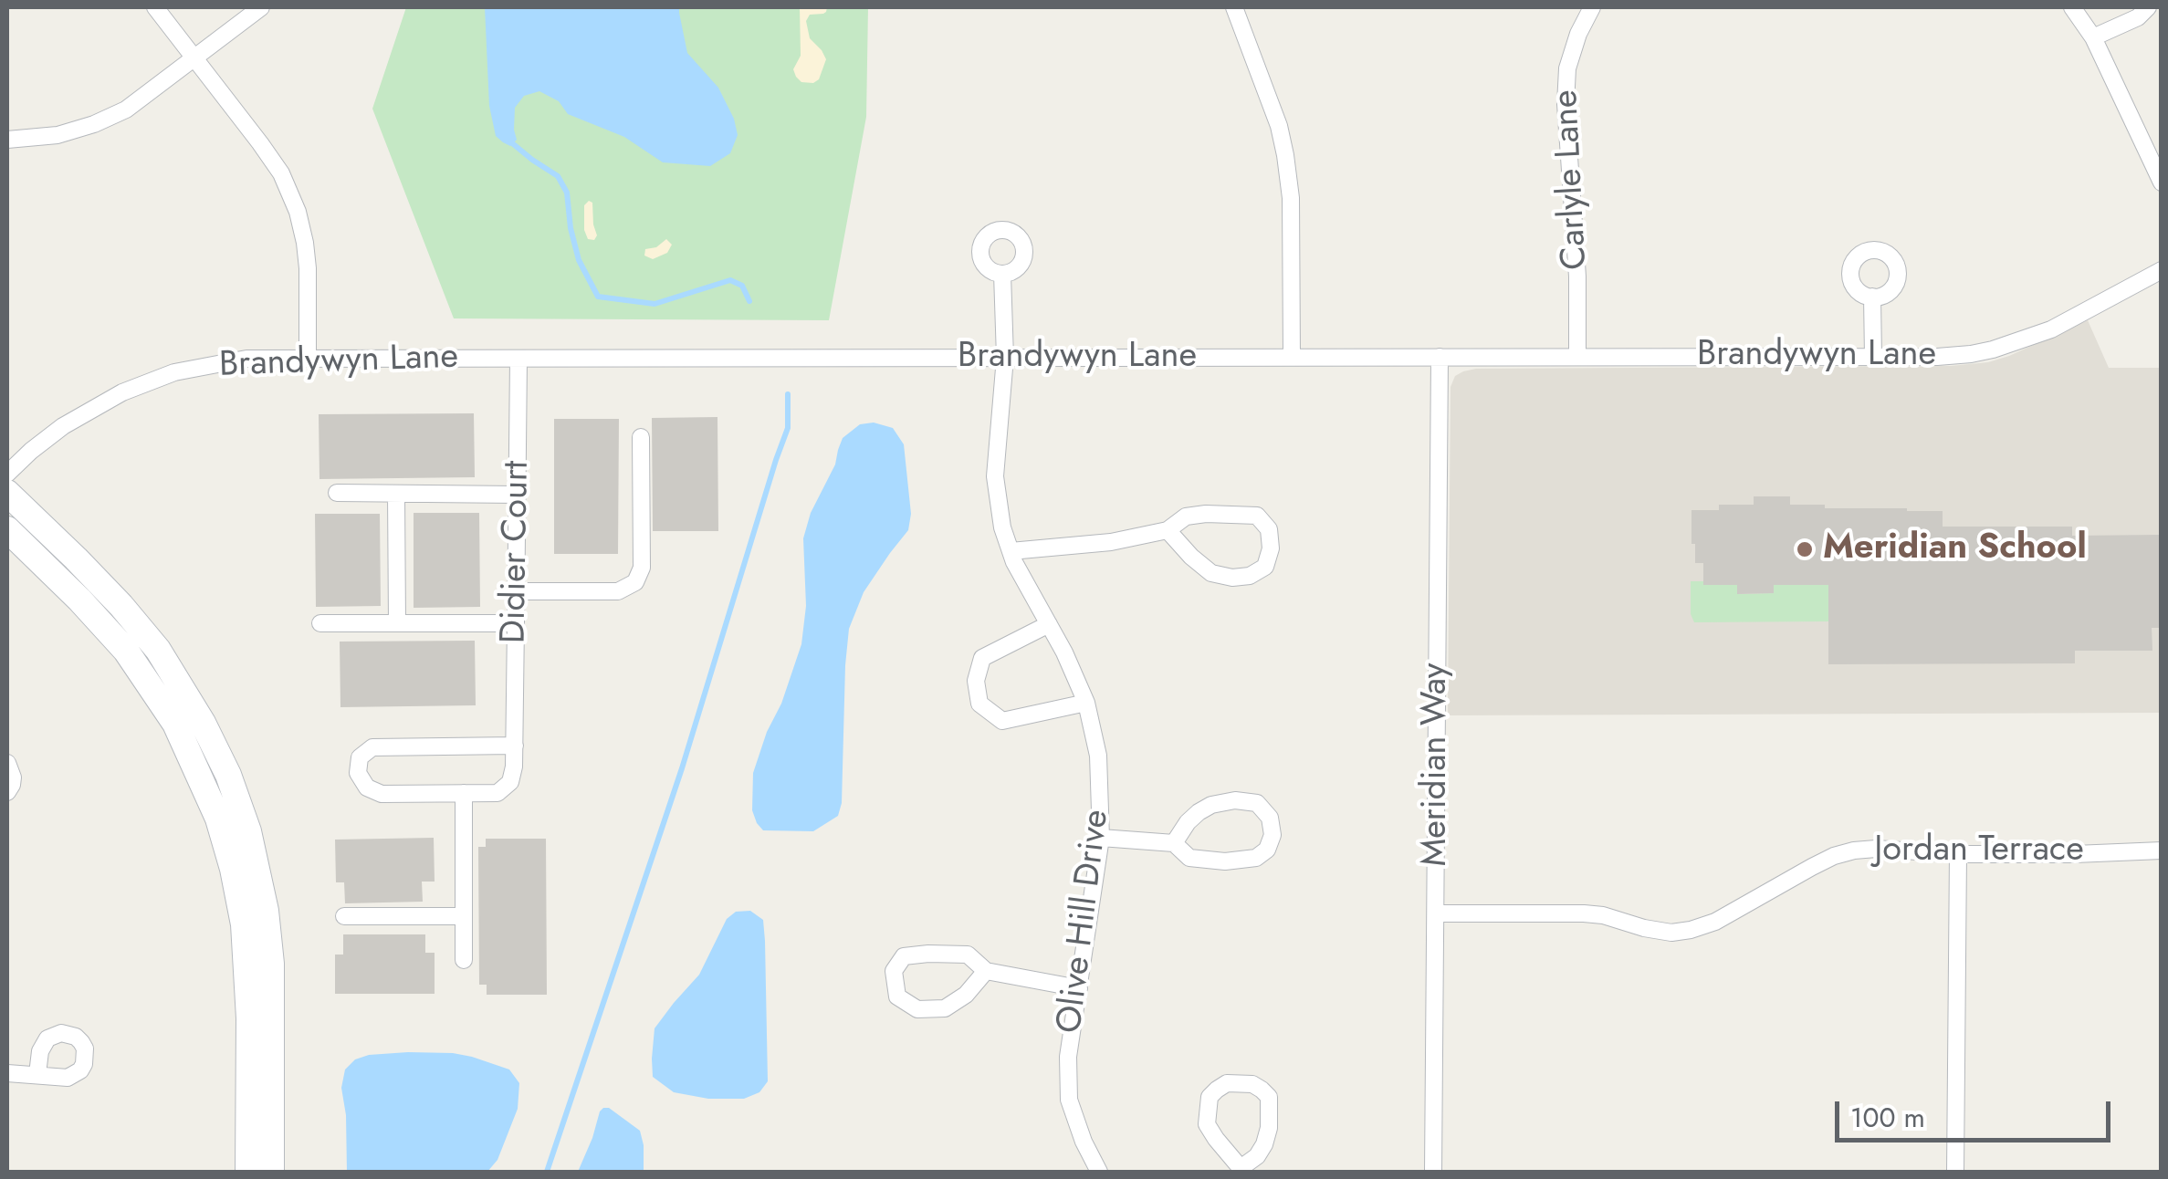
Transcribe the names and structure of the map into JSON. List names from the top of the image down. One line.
{"streets":{"street":["Carlyle Lane","Brandywyn Lane","Didier Court","Meridian Way","Jordan Terrace","Olive Hill Drive"]},"crossings":[["Carlyle Lane","Brandywyn Lane"],["Brandywyn Lane","Didier Court"],["Brandywyn Lane","Meridian Way"],["Brandywyn Lane","Olive Hill Drive"],["Meridian Way","Jordan Terrace"]],"places":["Meridian School"],"scale_bar":"100 m"}
